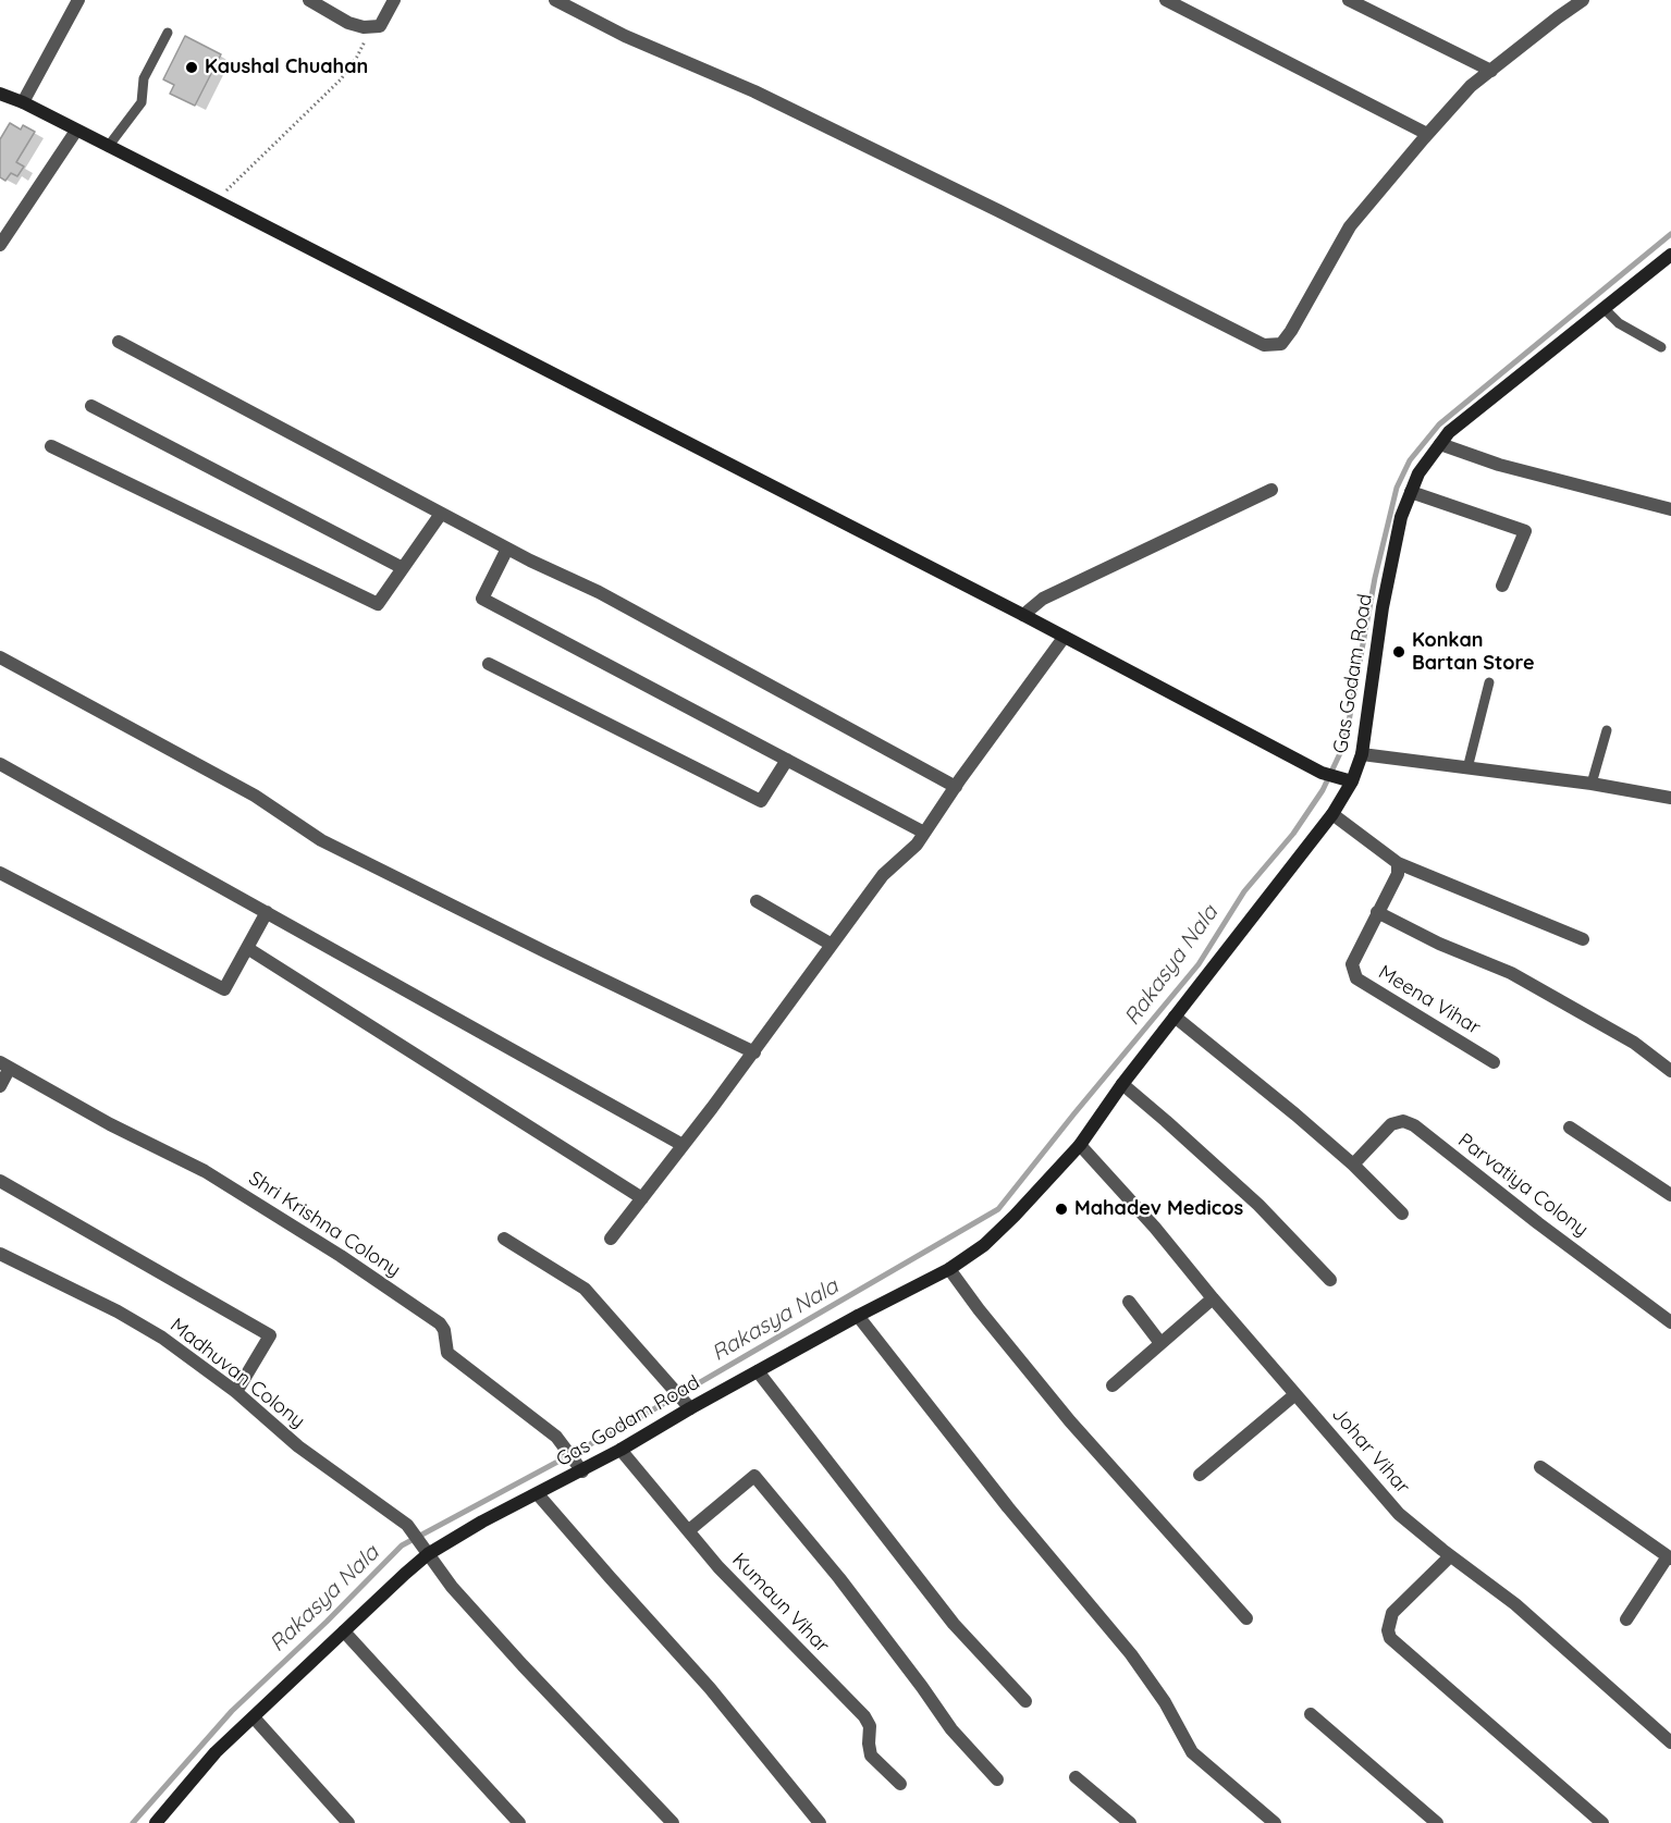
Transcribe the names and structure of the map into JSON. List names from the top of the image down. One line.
{"streets":{"main road":["Gas Godam Road"],"street":["Meena Vihar","Parvatiya Colony","Shri Krishna Colony","Madhuvan Colony","Johar Vihar","Kumaun Vihar"]},"crossings":[["Gas Godam Road","Shri Krishna Colony"],["Gas Godam Road","Madhuvan Colony"],["Gas Godam Road","Johar Vihar"],["Gas Godam Road","Kumaun Vihar"]],"water":["Rakasya Nala"],"places":["Kaushal Chuahan","Konkan Bartan Store","Mahadev Medicos"]}
